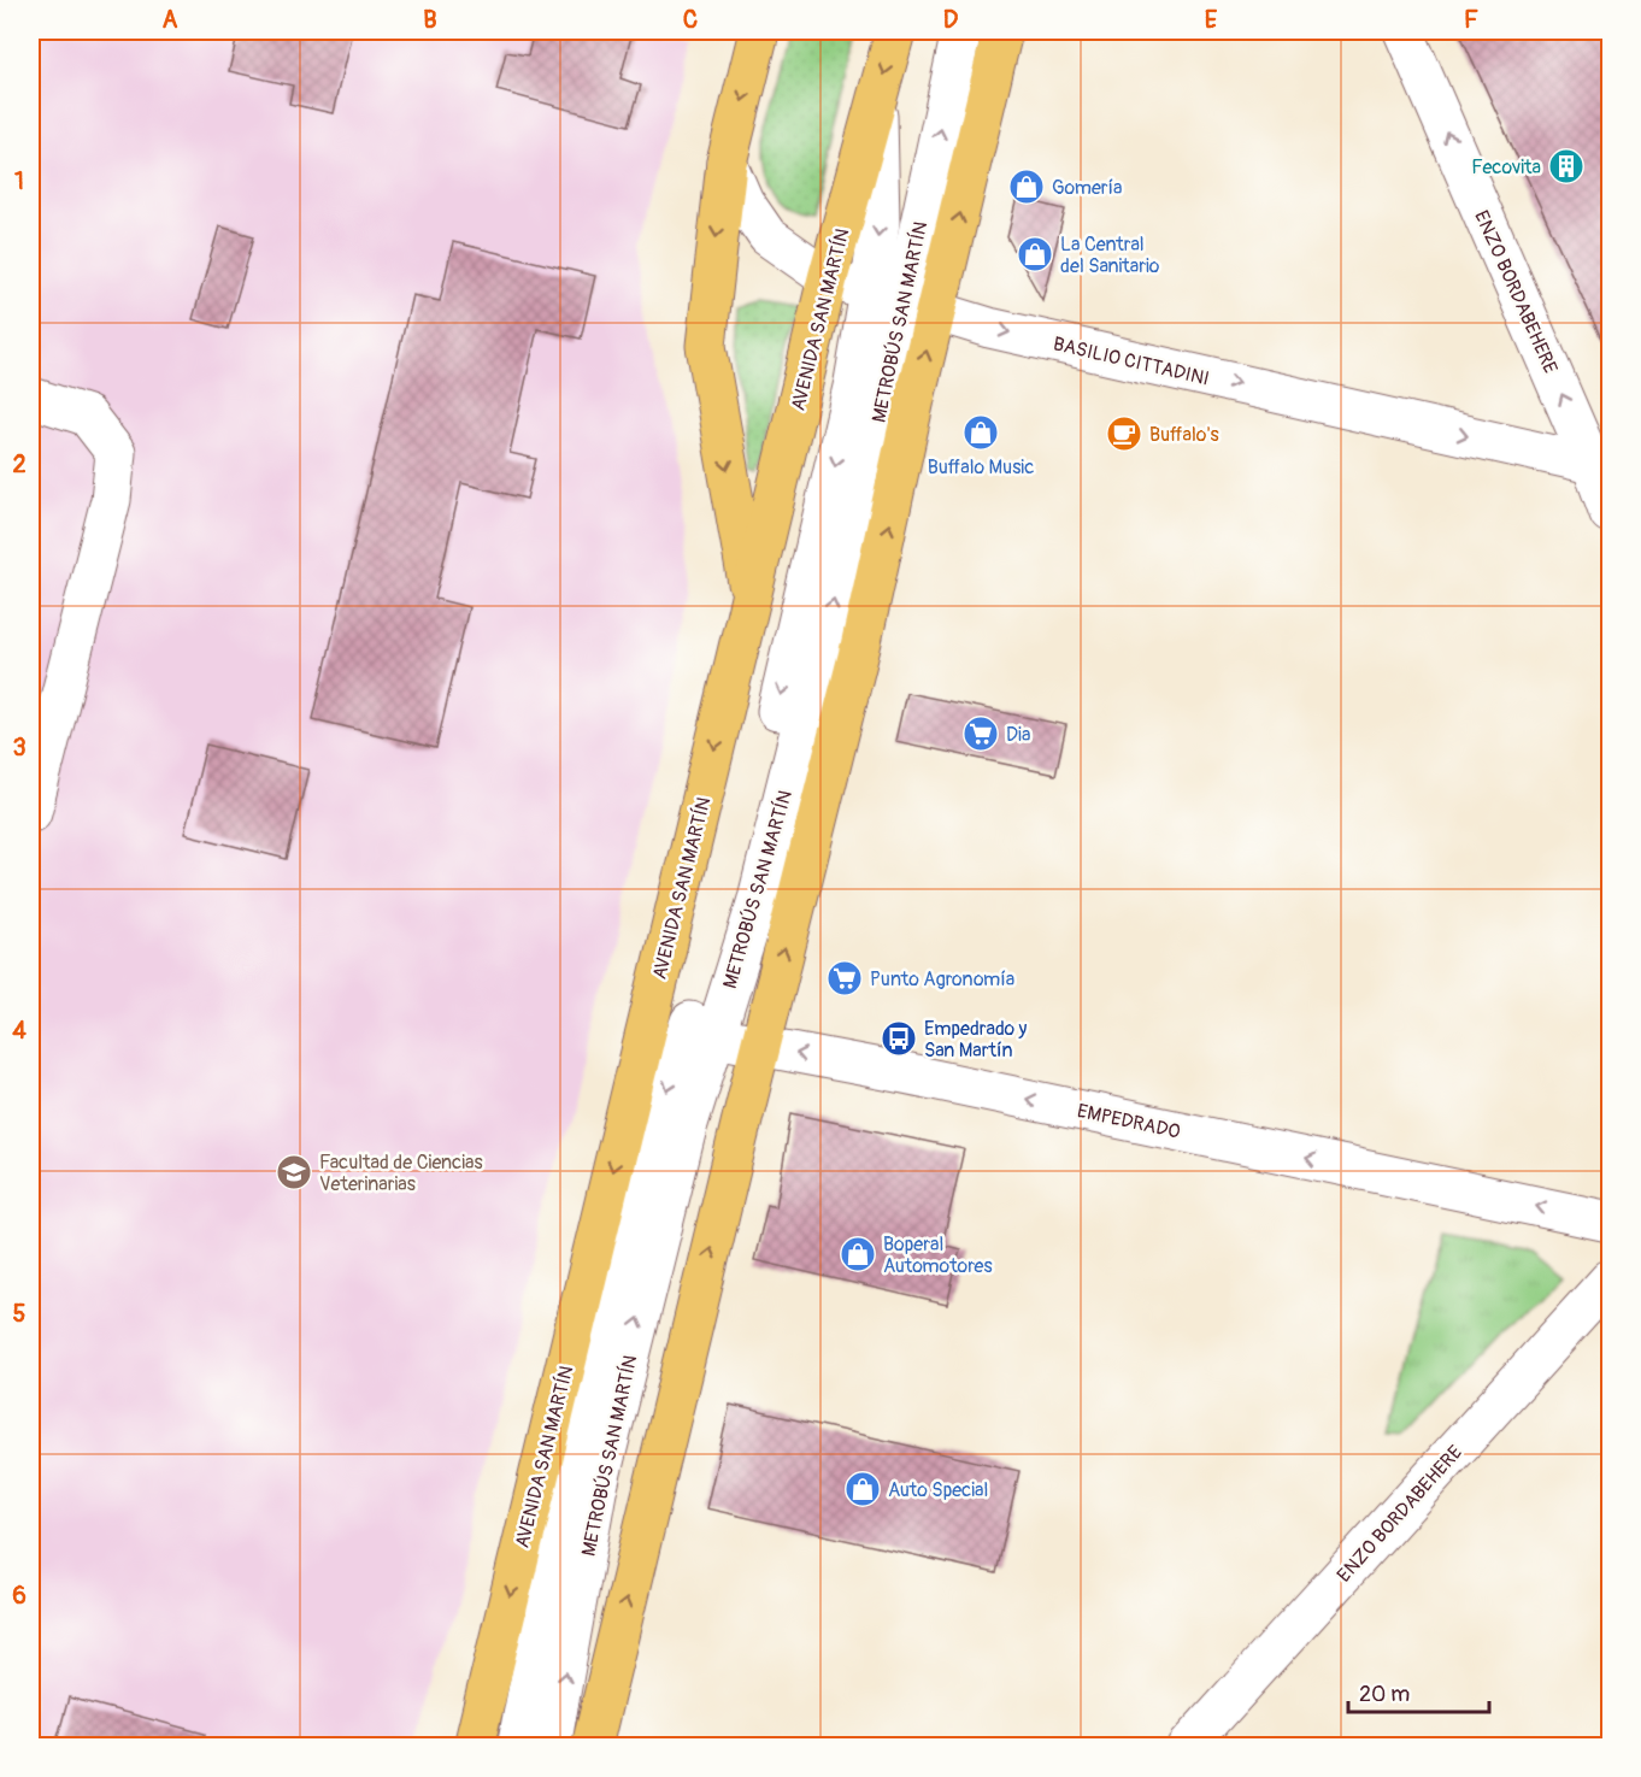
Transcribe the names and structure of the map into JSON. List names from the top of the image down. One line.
{"streets":{"main road":["AVENIDA SAN MARTÍN"],"street":["ENZO BORDABEHERE","METROBÚS SAN MARTÍN","BASILIO CITTADINI","EMPEDRADO"]},"crossings":[["ENZO BORDABEHERE","BASILIO CITTADINI"],["AVENIDA SAN MARTÍN","METROBÚS SAN MARTÍN"],["AVENIDA SAN MARTÍN","BASILIO CITTADINI"],["AVENIDA SAN MARTÍN","EMPEDRADO"],["METROBÚS SAN MARTÍN","BASILIO CITTADINI"],["METROBÚS SAN MARTÍN","EMPEDRADO"]],"one_way":["ENZO BORDABEHERE","BASILIO CITTADINI","EMPEDRADO"],"places":{"building":["Fecovita"],"shop":["Gomería","La Central del Sanitario","Buffalo Music","Boperal Automotores","Auto Special"],"cafe":["Buffalo's"],"supermarket":["Dia","Punto Agronomía"],"bus stop":["Empedrado y San Martín"],"school or university":["Facultad de Ciencias Veterinarias"]},"scale_bar":"20 m","grid":{"columns":["A","B","C","D","E","F"],"rows":["1","2","3","4","5","6"]}}
